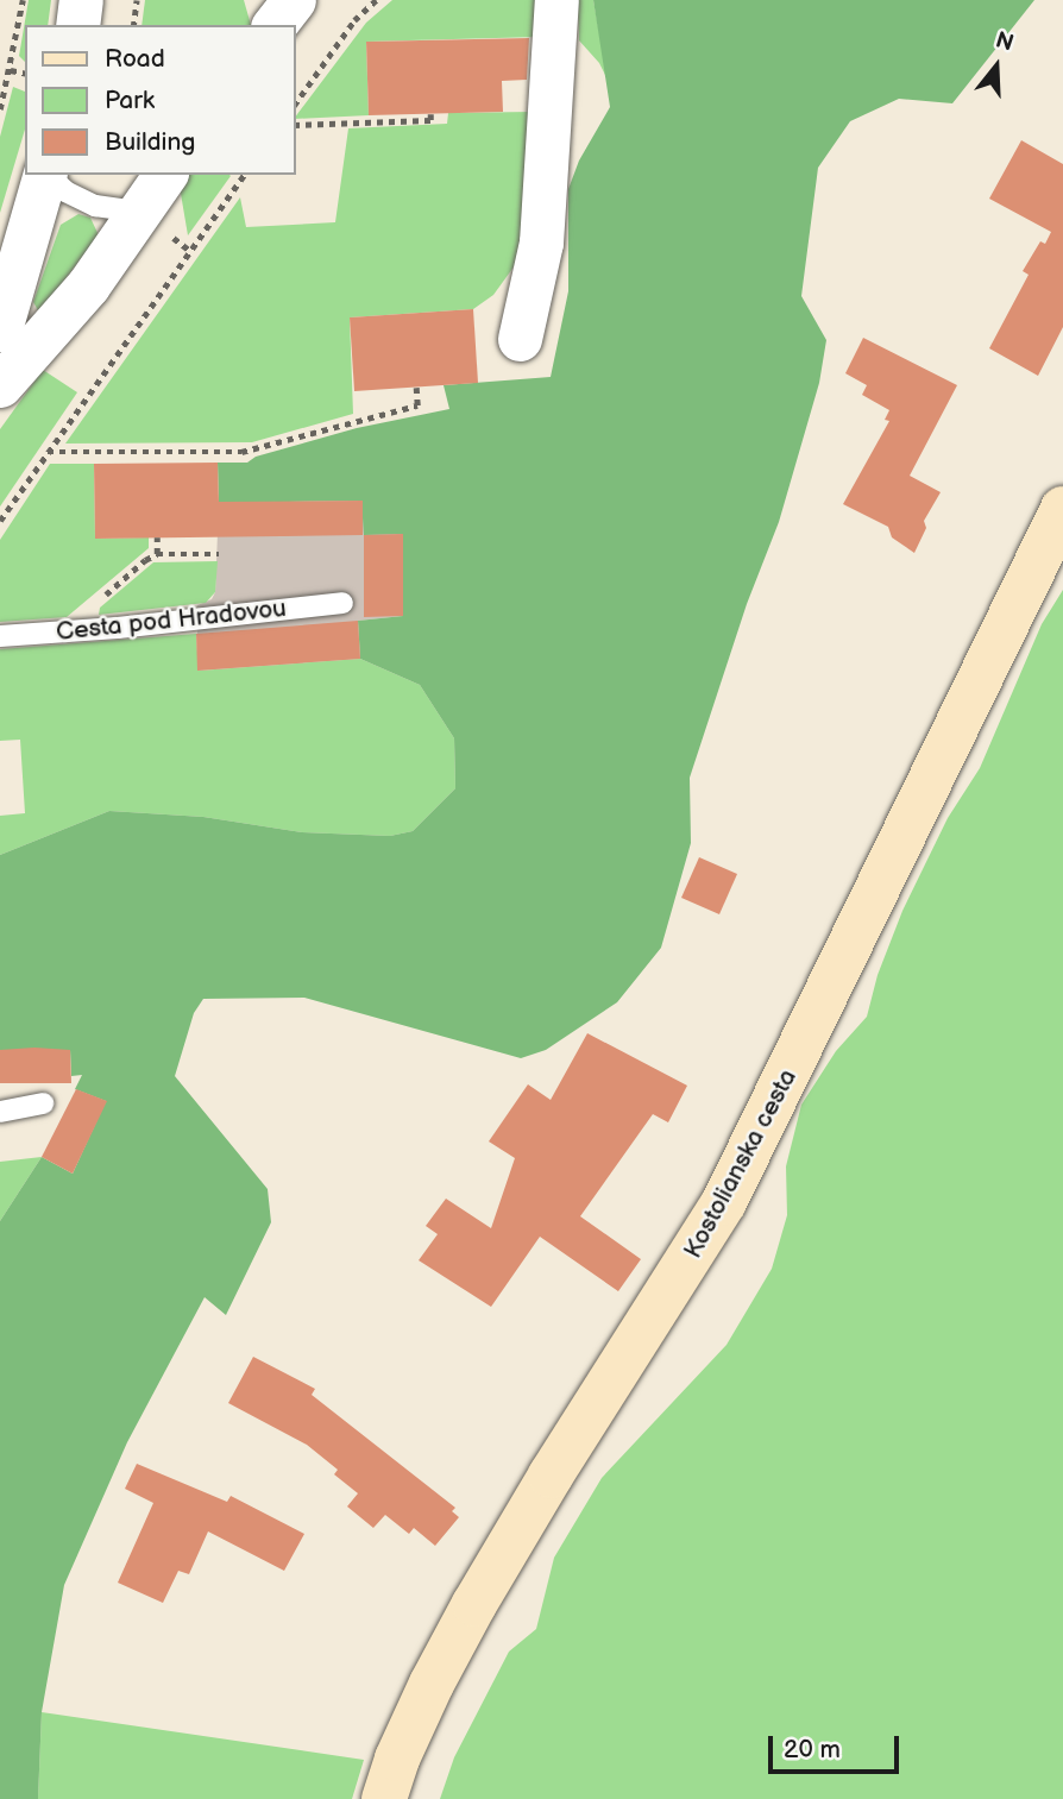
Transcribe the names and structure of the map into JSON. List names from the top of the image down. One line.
{"streets":{"street":["Kostolianska cesta"],"lane":["Cesta pod Hradovou"]},"legend":["Road","Park","Building"],"scale_bar":"20 m","north":"top"}
